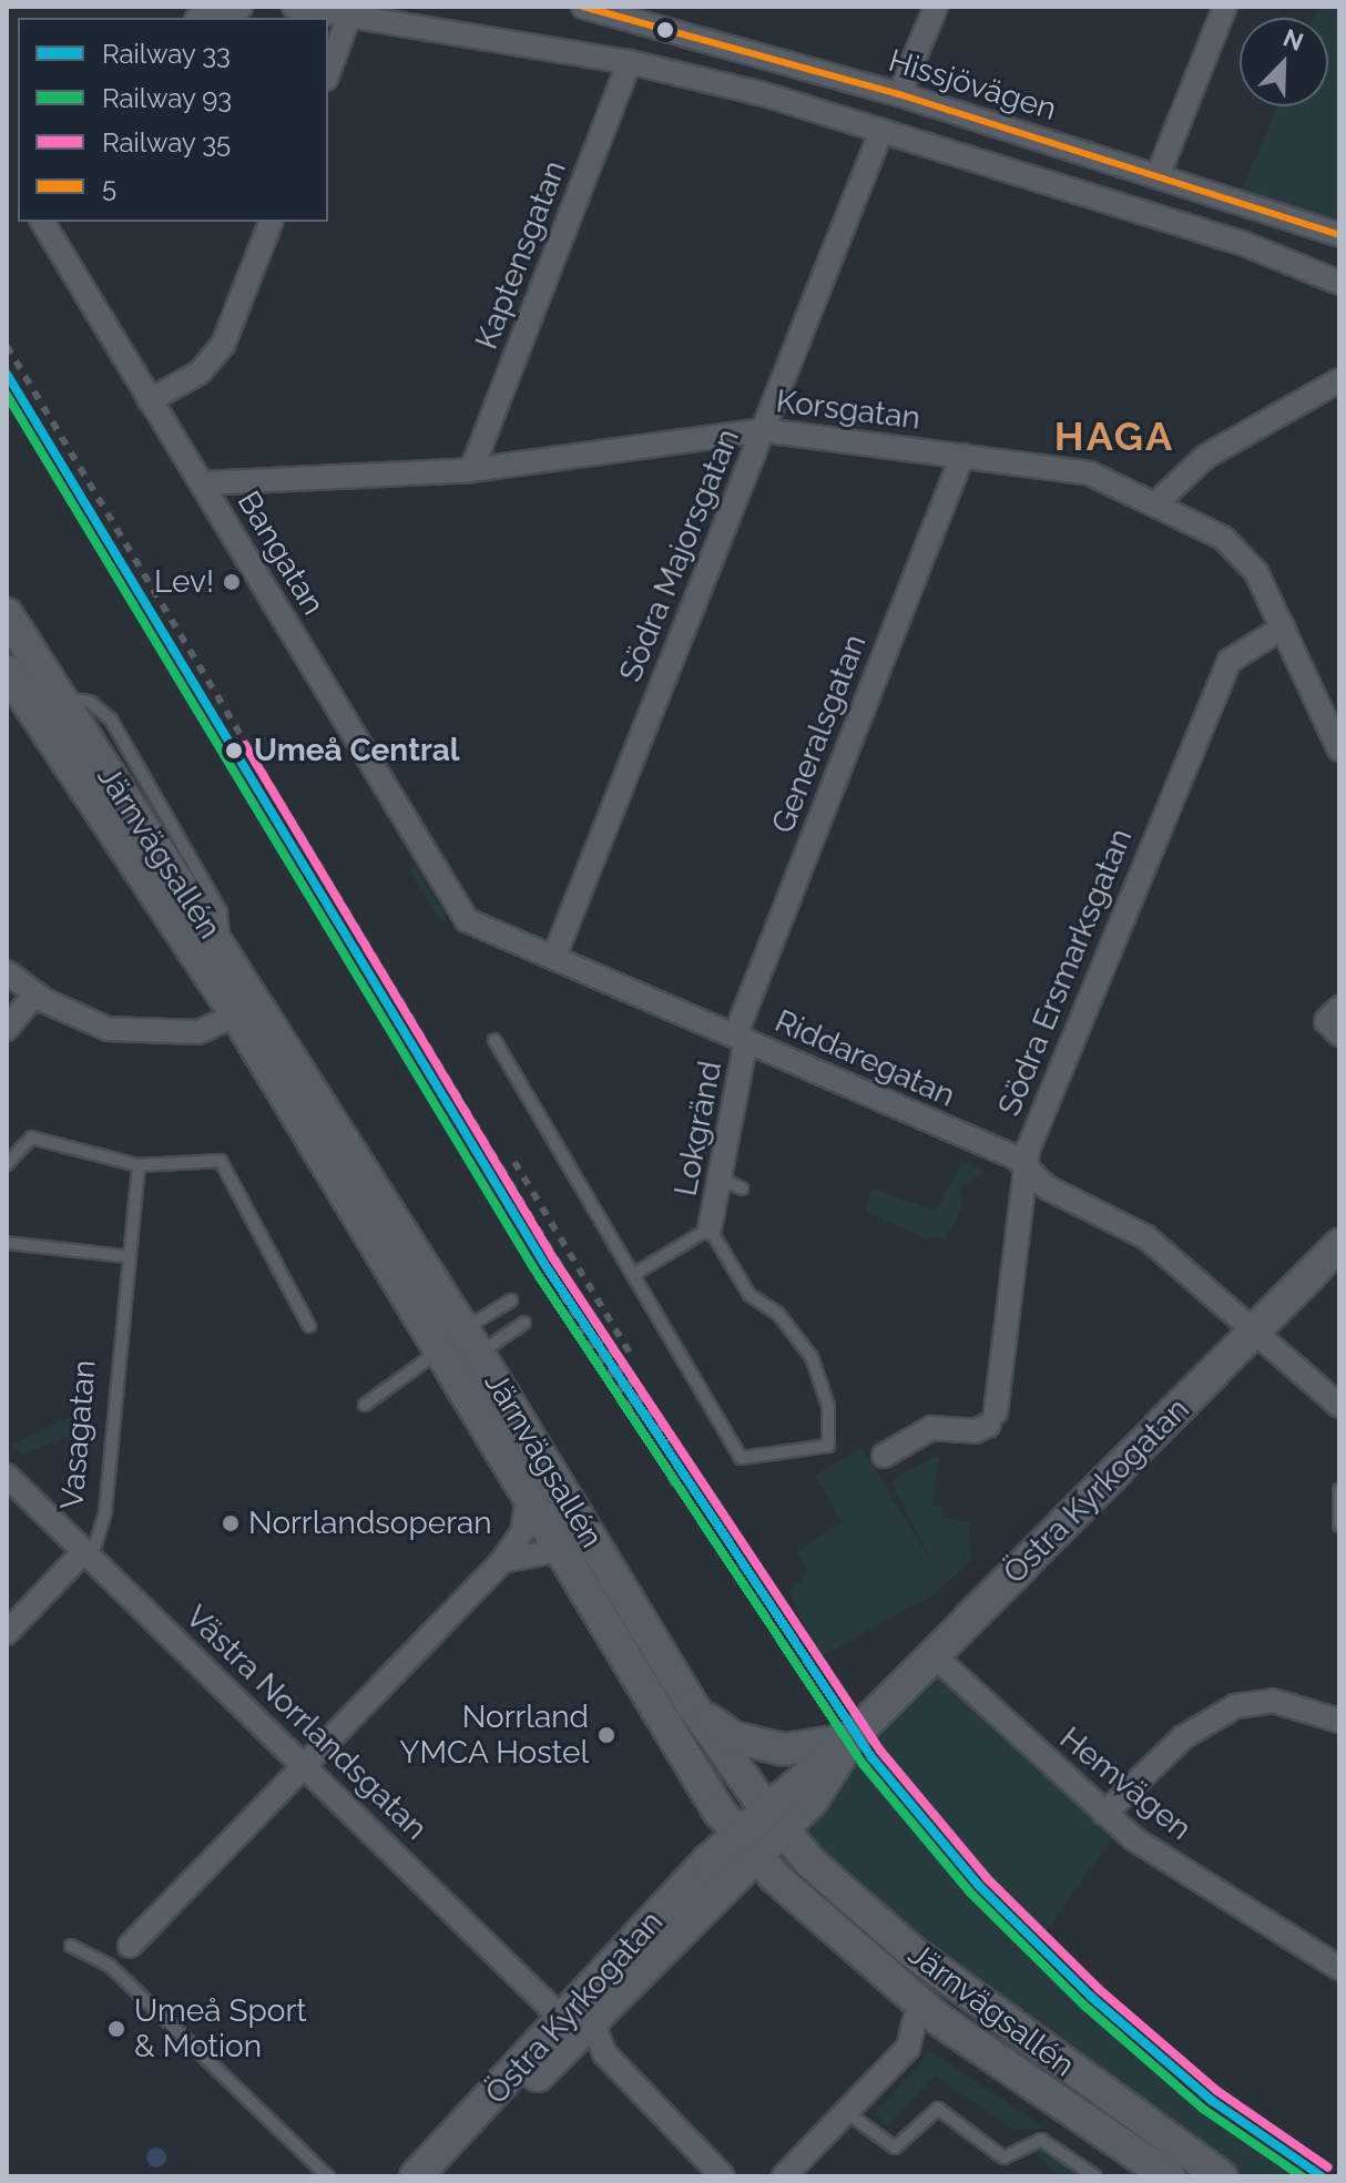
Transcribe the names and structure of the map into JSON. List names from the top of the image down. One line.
{"streets":{"main road":["Järnvägsallén","Östra Kyrkogatan"],"street":["Hissjövägen","Kaptensgatan","Korsgatan","Bangatan","Södra Majorsgatan","Generalsgatan","Södra Ersmarksgatan","Riddaregatan","Lokgränd","Vasagatan","Västra Norrlandsgatan","Hemvägen"]},"crossings":[["Kaptensgatan","Korsgatan"],["Korsgatan","Bangatan"],["Korsgatan","Södra Majorsgatan"],["Korsgatan","Generalsgatan"],["Korsgatan","Södra Ersmarksgatan"],["Bangatan","Riddaregatan"],["Södra Majorsgatan","Riddaregatan"],["Generalsgatan","Riddaregatan"],["Generalsgatan","Lokgränd"],["Järnvägsallén","Östra Kyrkogatan"],["Södra Ersmarksgatan","Riddaregatan"],["Riddaregatan","Lokgränd"],["Riddaregatan","Östra Kyrkogatan"],["Vasagatan","Västra Norrlandsgatan"],["Östra Kyrkogatan","Västra Norrlandsgatan"],["Östra Kyrkogatan","Hemvägen"]],"districts":["HAGA"],"places":["Lev!","Umeå Central","Norrlandsoperan","Norrland YMCA Hostel","Umeå Sport & Motion"],"lines":["transit line 5","rail line 33","rail line 93","rail line 35"],"legend":["Railway 33","Railway 93","Railway 35","5"],"north":"top right"}
